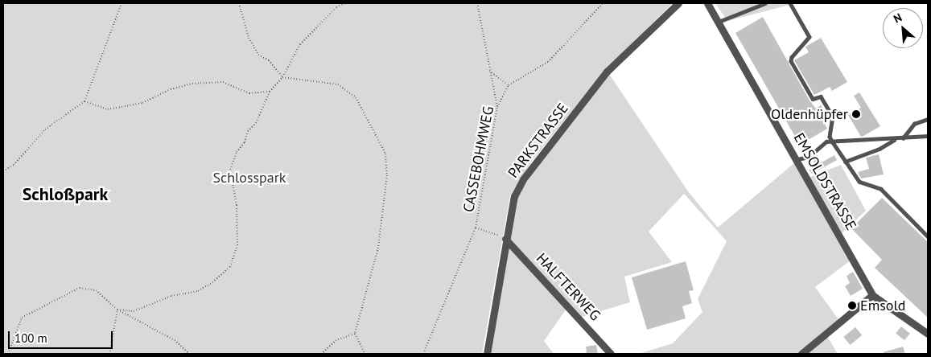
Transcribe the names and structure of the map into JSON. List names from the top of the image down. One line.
{"streets":{"street":["PARKSTRASSE","EMSOLDSTRASSE","HALFTERWEG"],"path":["CASSEBOHMWEG"]},"crossings":[["PARKSTRASSE","HALFTERWEG"]],"districts":["Schloßpark"],"parks":["Schlosspark"],"places":["Oldenhüpfer","Emsold"],"scale_bar":"100 m","north":"top left"}
